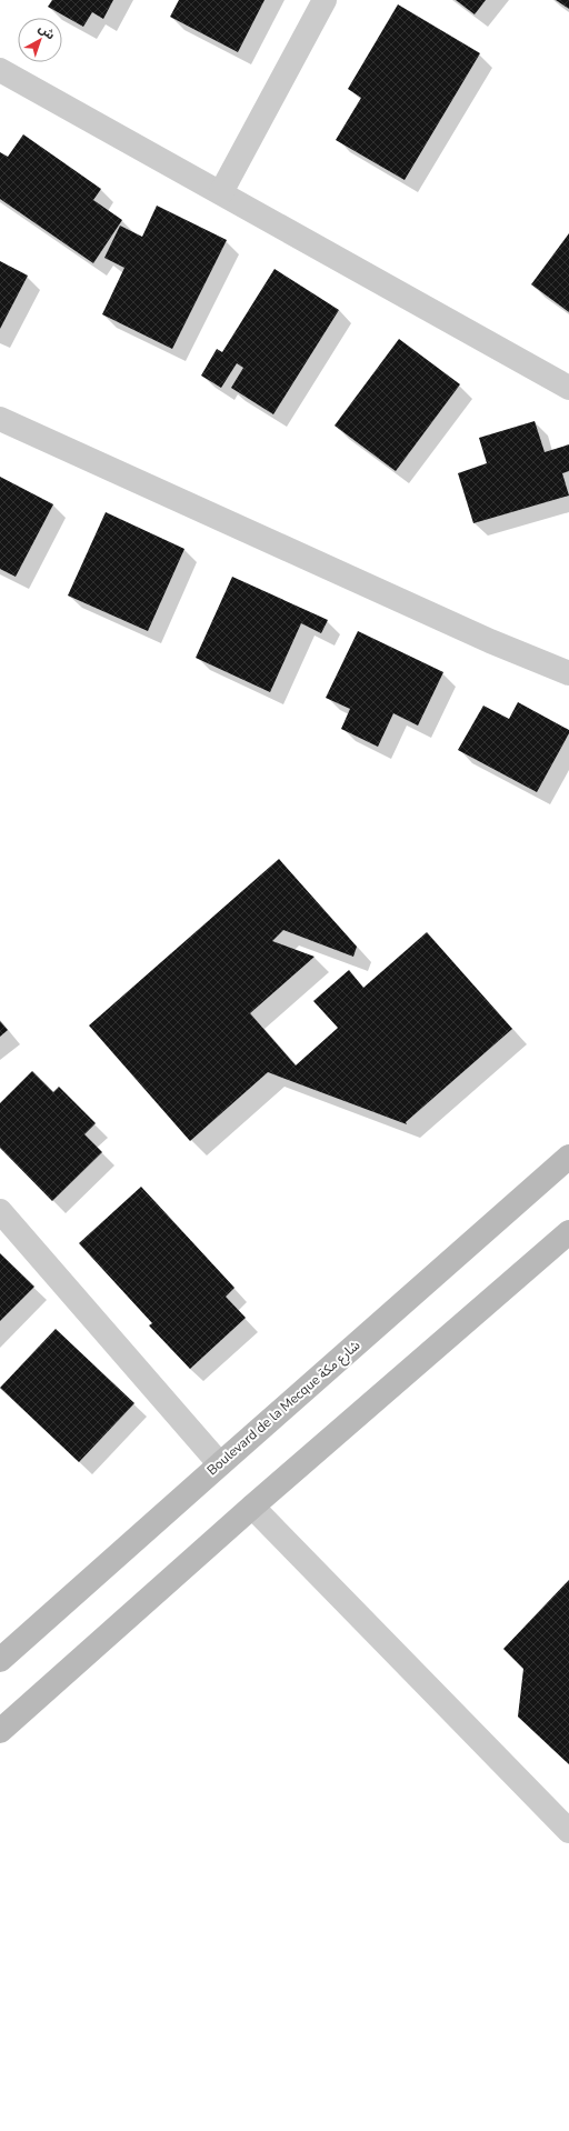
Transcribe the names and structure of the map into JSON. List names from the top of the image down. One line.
{"streets":{"main road":["Boulevard de la Mecque شارع مكة"]},"north":"top right"}
